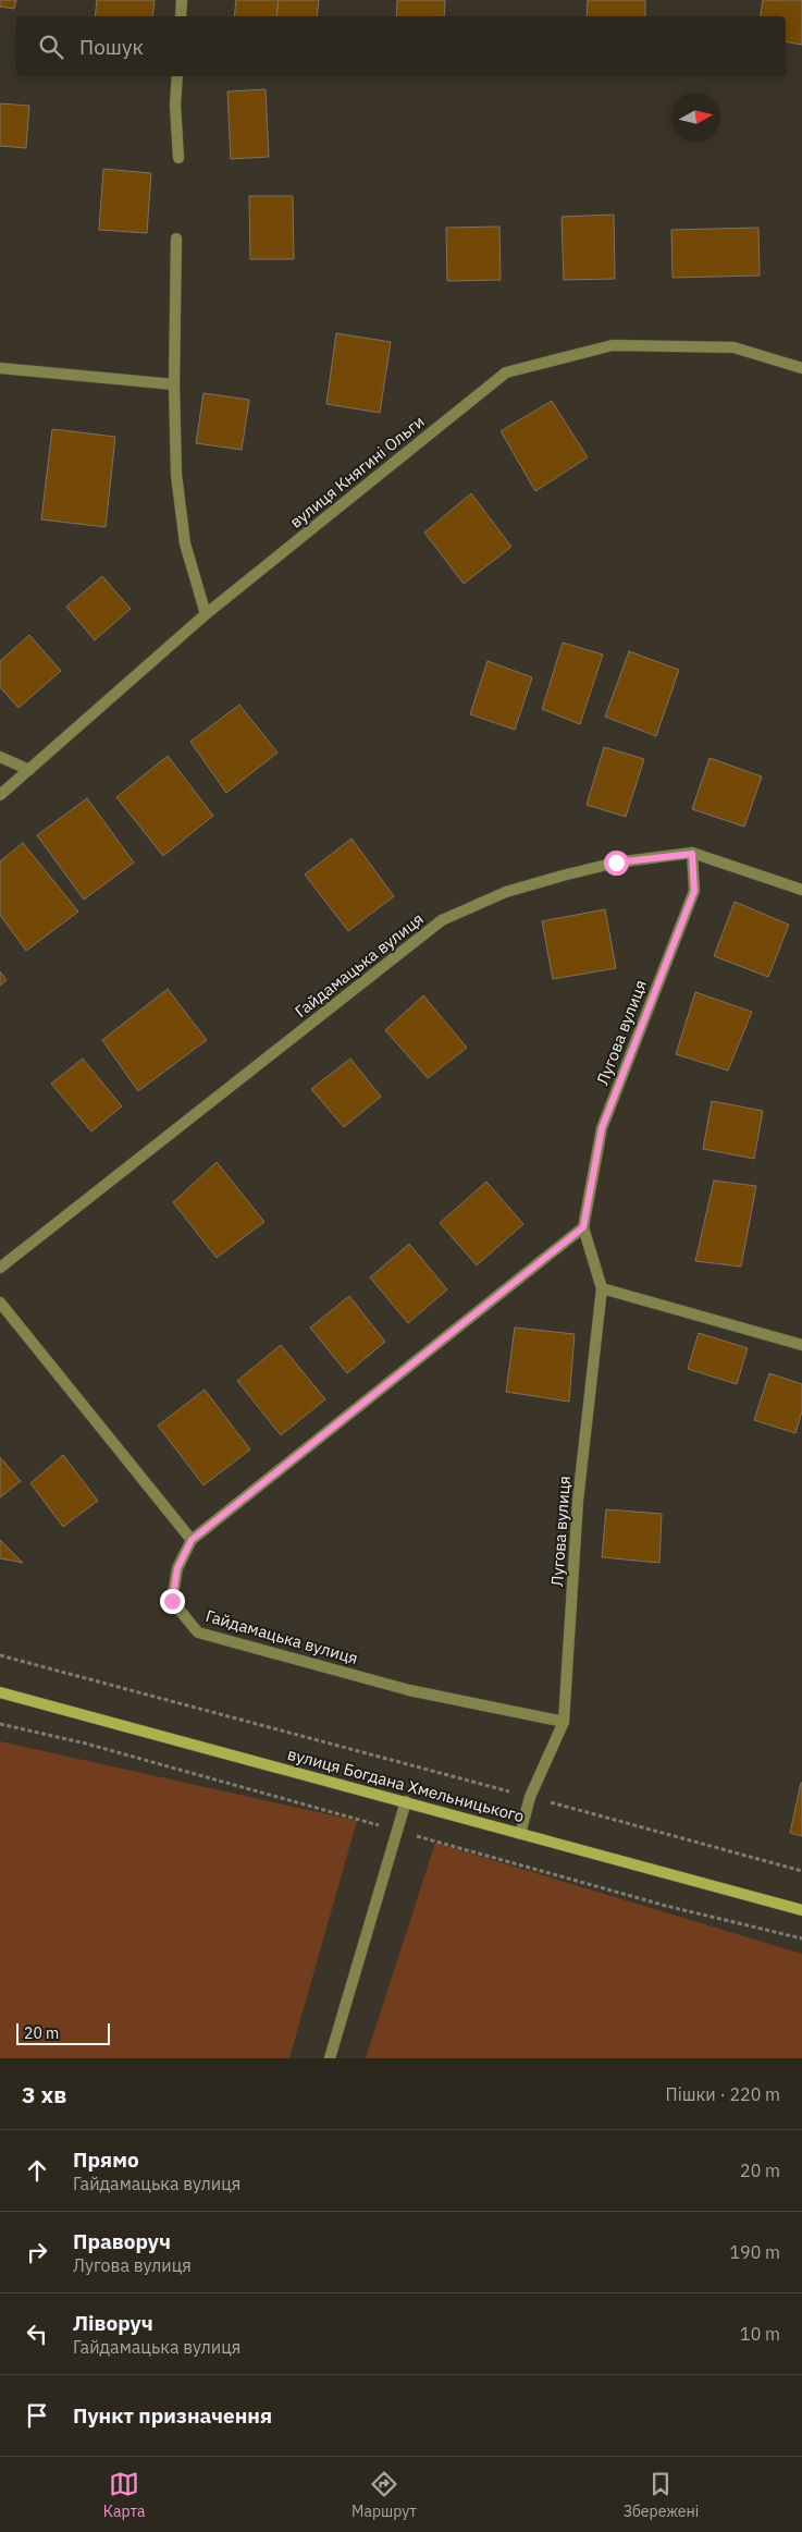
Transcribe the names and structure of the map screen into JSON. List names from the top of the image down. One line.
{"streets":{"main road":["вулиця Богдана Хмельницького"],"street":["вулиця Княгині Ольги","Гайдамацька вулиця","Лугова вулиця"]},"crossings":[["Гайдамацька вулиця","Лугова вулиця"],["Лугова вулиця","вулиця Богдана Хмельницького"]],"scale_bar":"20 m","north":"right","page":{"search":"Пошук","scale":"20 m","heading":["3 хв","Пішки · 220 m"],"list":[["Прямо","Гайдамацька вулиця","20 m"],["Праворуч","Лугова вулиця","190 m"],["Ліворуч","Гайдамацька вулиця","10 m"],"Пункт призначення"],"nav":["Карта","Маршрут","Збережені"]}}
